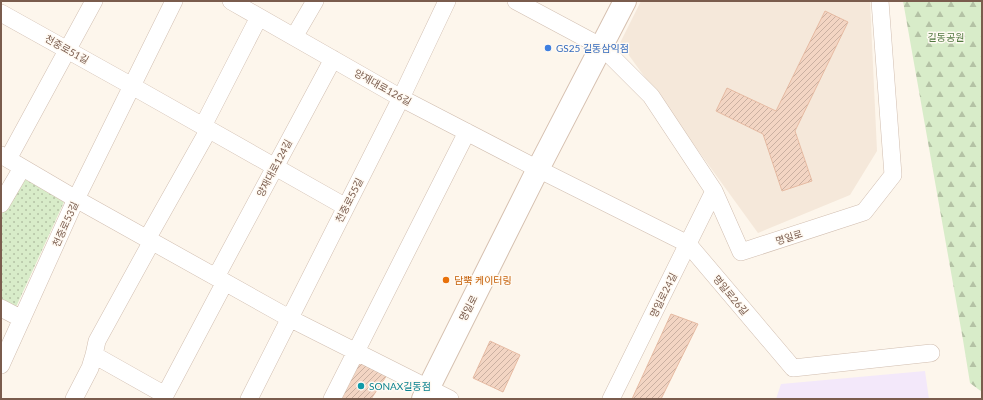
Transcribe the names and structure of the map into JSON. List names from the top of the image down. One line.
{"streets":{"street":["천중로51길","양재대로126길","양재대로124길","천중로55길","천중로53길","명일로","명일로24길","명일로26길"]},"crossings":[["천중로51길","천중로53길"],["양재대로126길","양재대로124길"],["양재대로126길","천중로55길"],["양재대로126길","명일로"],["양재대로126길","명일로26길"],["명일로","명일로24길"],["명일로","명일로26길"],["명일로24길","명일로26길"]],"parks":["길동공원"],"places":["GS25 길동삼익점","담뿍 케이터링","SONAX길동점"]}
